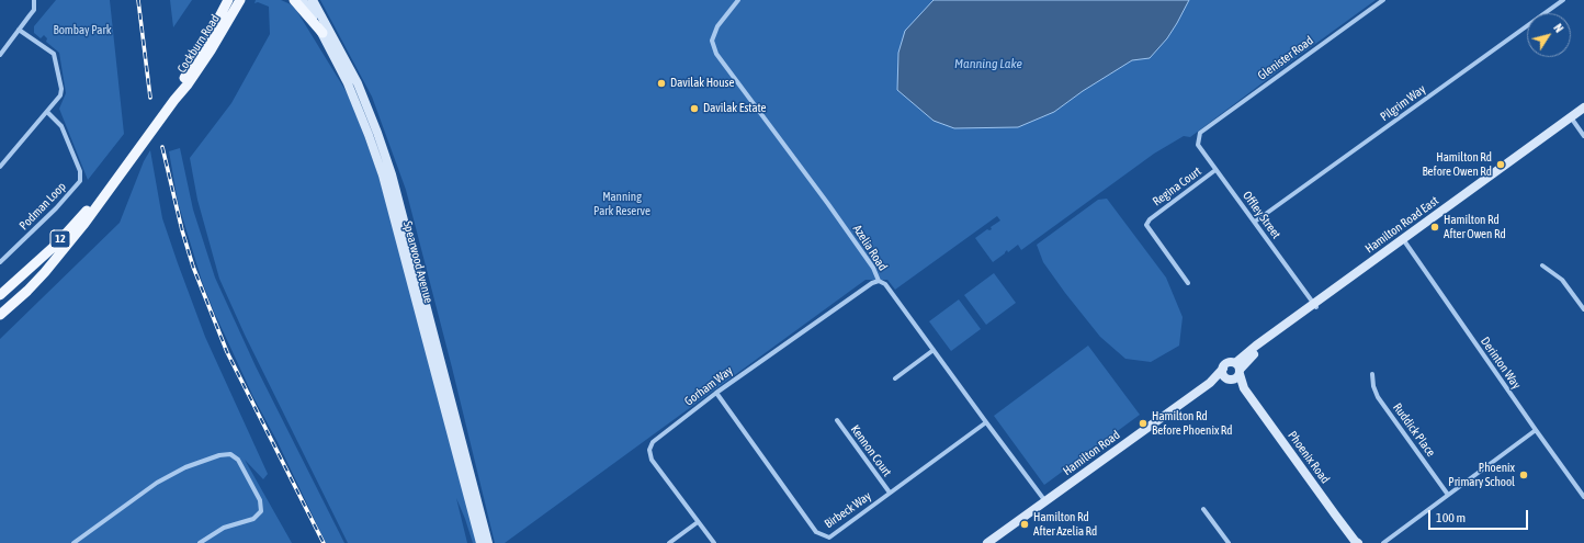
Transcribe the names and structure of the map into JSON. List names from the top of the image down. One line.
{"streets":{"main road":["Cockburn Road","Hamilton Road East","12","Spearwood Avenue","Hamilton Road","Phoenix Road"],"street":["Glenister Road","Pilgrim Way","Regina Court","Podman Loop","Offley Street","Azelia Road","Derinton Way","Gorham Way","Ruddick Place","Kennon Court","Birbeck Way"]},"crossings":[["Glenister Road","Offley Street"],["Pilgrim Way","Offley Street"],["Regina Court","Offley Street"],["Offley Street","Hamilton Road East"],["Hamilton Road East","Derinton Way"],["Hamilton Road East","Hamilton Road"],["Hamilton Road East","Phoenix Road"],["Azelia Road","Gorham Way"],["Azelia Road","Hamilton Road"],["Azelia Road","Birbeck Way"],["Gorham Way","Birbeck Way"],["Kennon Court","Birbeck Way"],["Hamilton Road","Phoenix Road"]],"water":["Manning Lake"],"parks":["Bombay Park","Manning Park Reserve"],"places":["Davilak House","Davilak Estate","Hamilton Rd Before Owen Rd","Hamilton Rd After Owen Rd","Hamilton Rd Before Phoenix Rd","Phoenix Primary School","Hamilton Rd After Azelia Rd"],"scale_bar":"100 m","north":"top right"}
